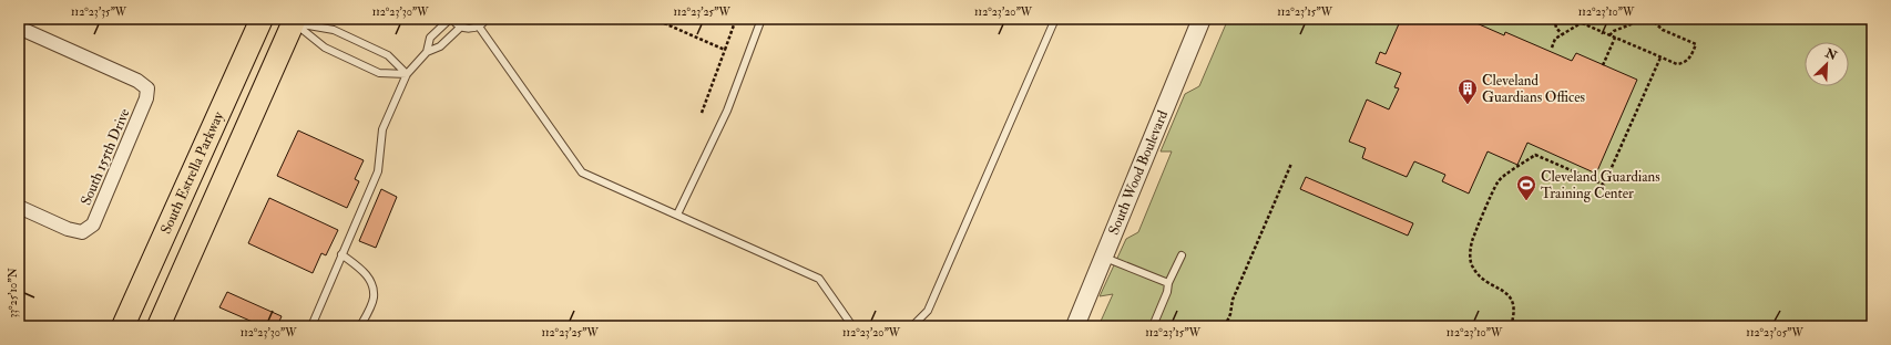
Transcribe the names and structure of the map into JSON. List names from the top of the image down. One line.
{"streets":{"main road":["South Estrella Parkway"],"street":["South 155th Drive","South Wood Boulevard"]},"places":{"building":["Cleveland Guardians Offices"],"sports":["Cleveland Guardians Training Center"]},"north":"top right","coordinates":["112°23'35\"W","112°23'30\"W","112°23'25\"W","112°23'20\"W","112°23'15\"W","112°23'10\"W","33°25'10\"N","112°23'05\"W"]}
